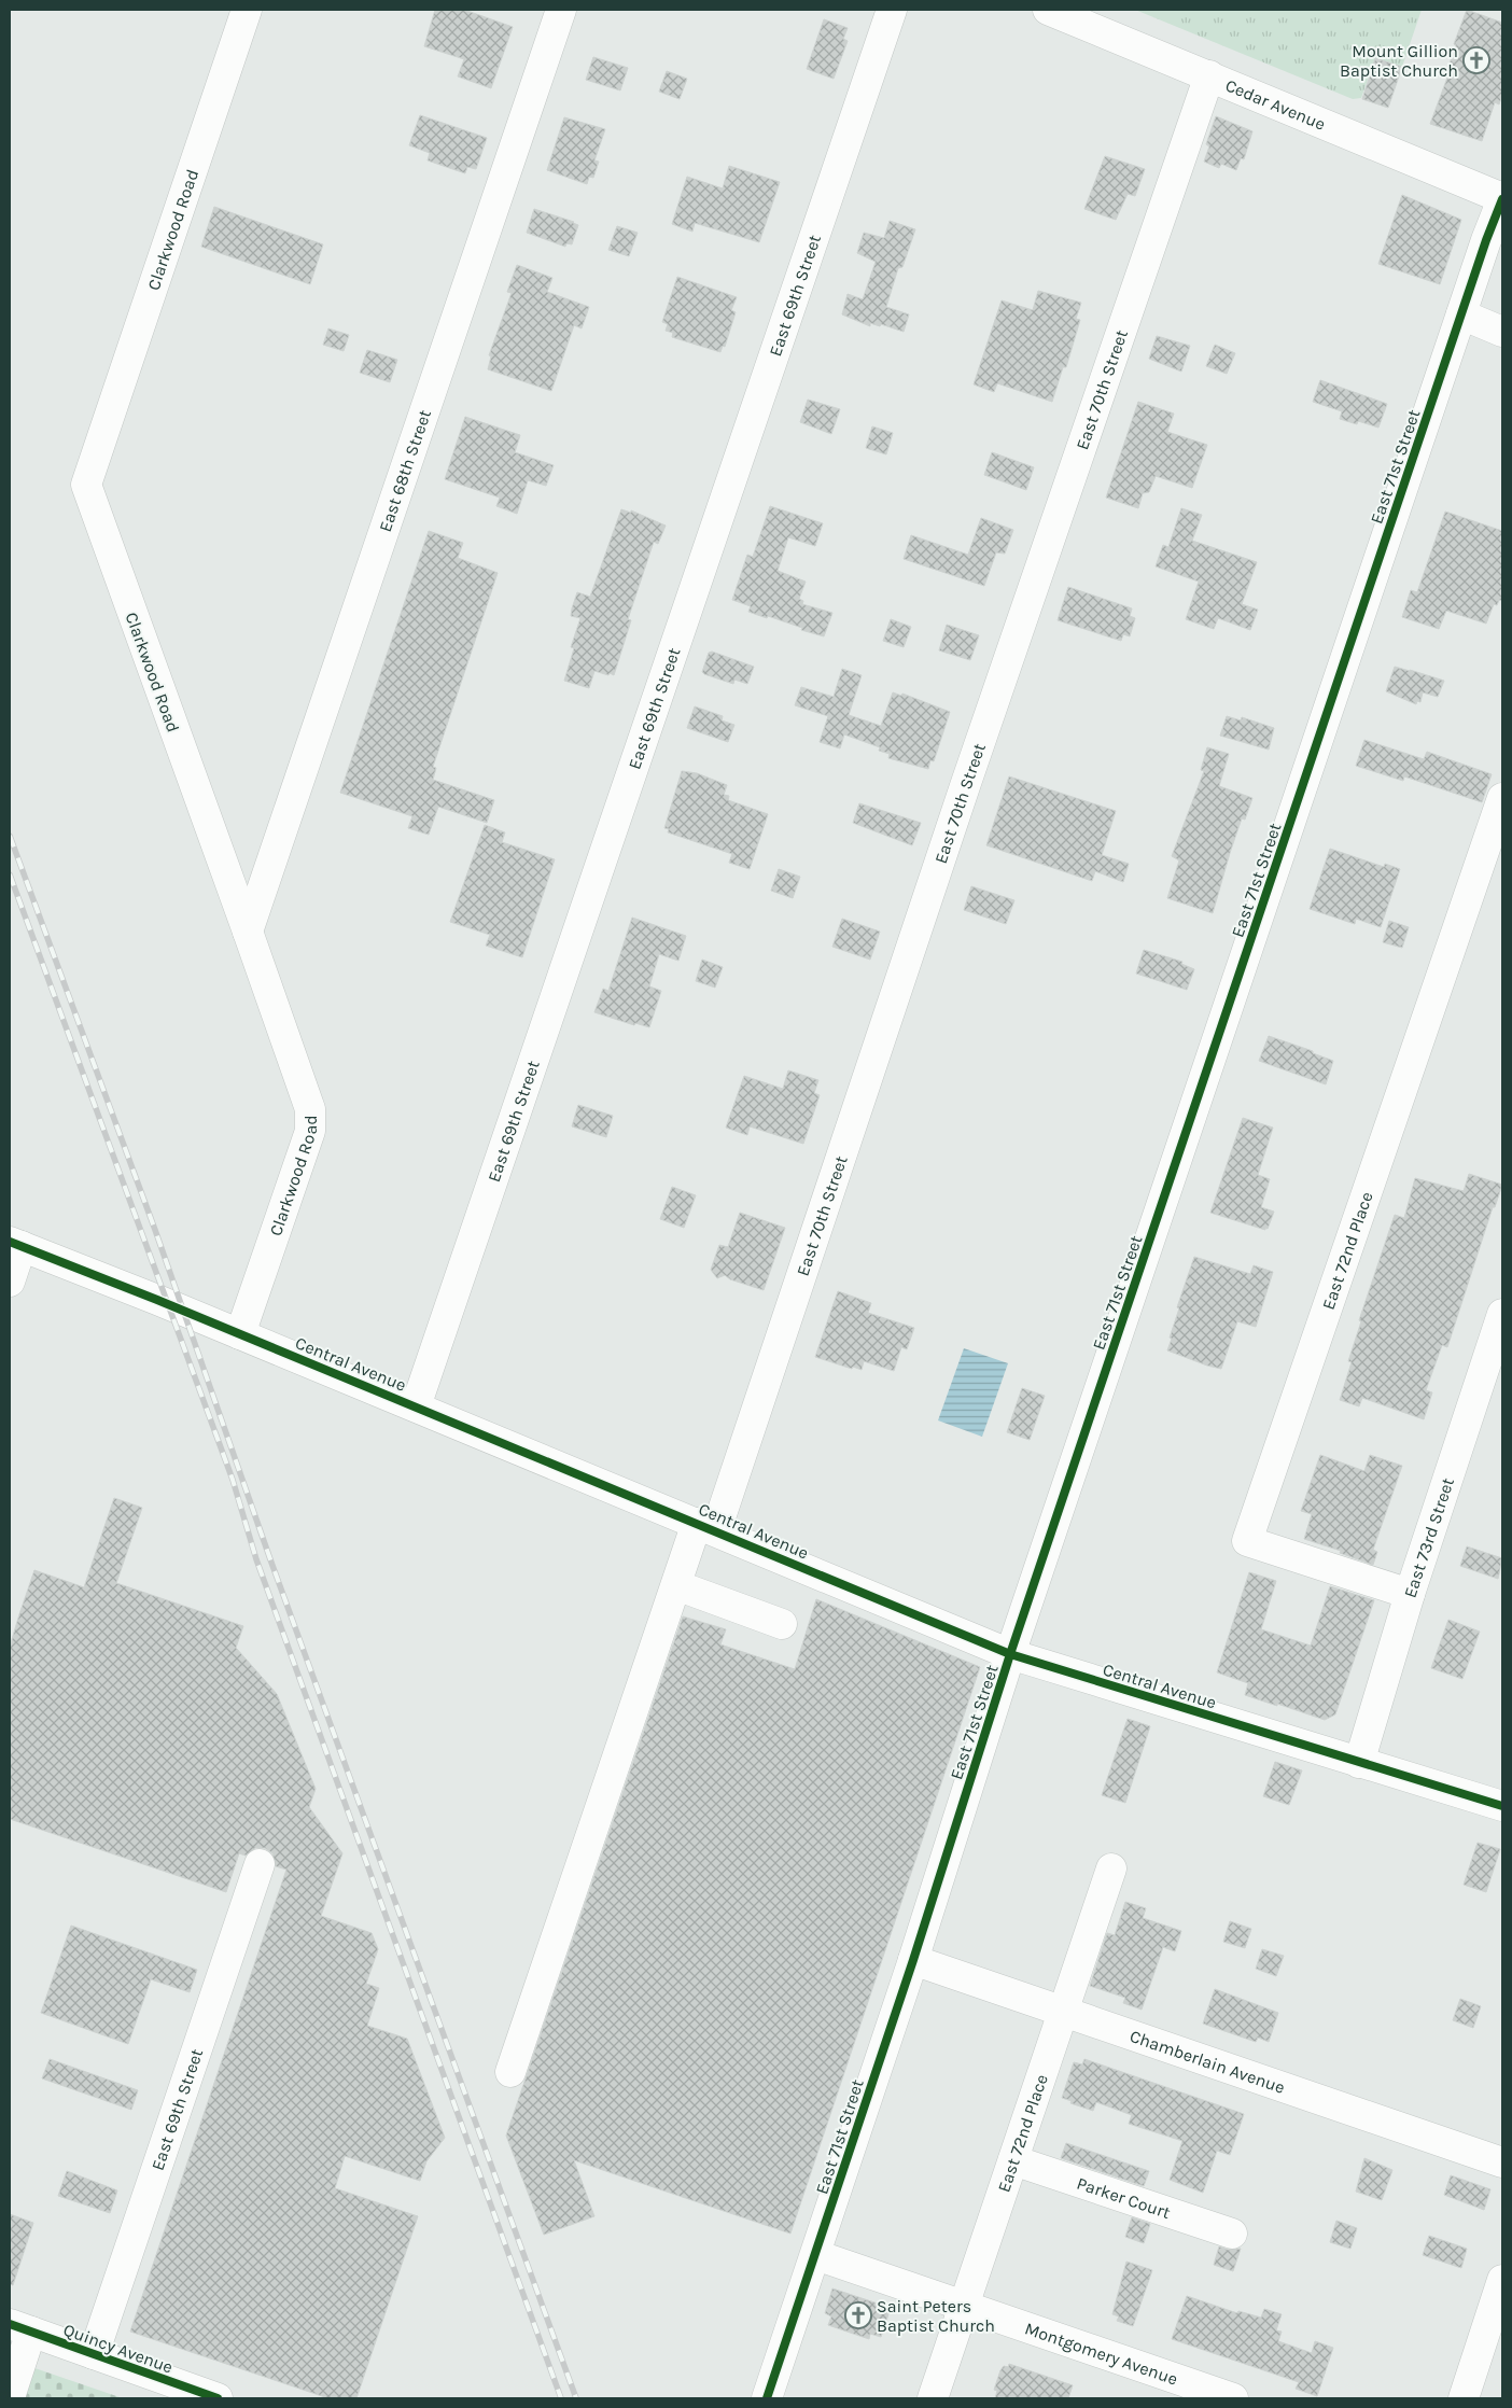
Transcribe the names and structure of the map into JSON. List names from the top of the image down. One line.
{"streets":{"street":["Cedar Avenue","Clarkwood Road","East 69th Street","East 70th Street","East 71st Street","East 68th Street","East 72nd Place","Central Avenue","East 73rd Street","Chamberlain Avenue","Parker Court","Quincy Avenue","Montgomery Avenue"]},"crossings":[["Cedar Avenue","East 70th Street"],["Cedar Avenue","East 71st Street"],["Clarkwood Road","East 68th Street"],["Clarkwood Road","Central Avenue"],["East 69th Street","Central Avenue"],["East 69th Street","Quincy Avenue"],["East 70th Street","Central Avenue"],["East 71st Street","Central Avenue"],["East 71st Street","Chamberlain Avenue"],["East 71st Street","Montgomery Avenue"],["East 72nd Place","East 73rd Street"],["East 72nd Place","Chamberlain Avenue"],["East 72nd Place","Parker Court"],["East 72nd Place","Montgomery Avenue"],["Central Avenue","East 73rd Street"]],"places":{"church":["Mount Gillion Baptist Church","Saint Peters Baptist Church"]}}
